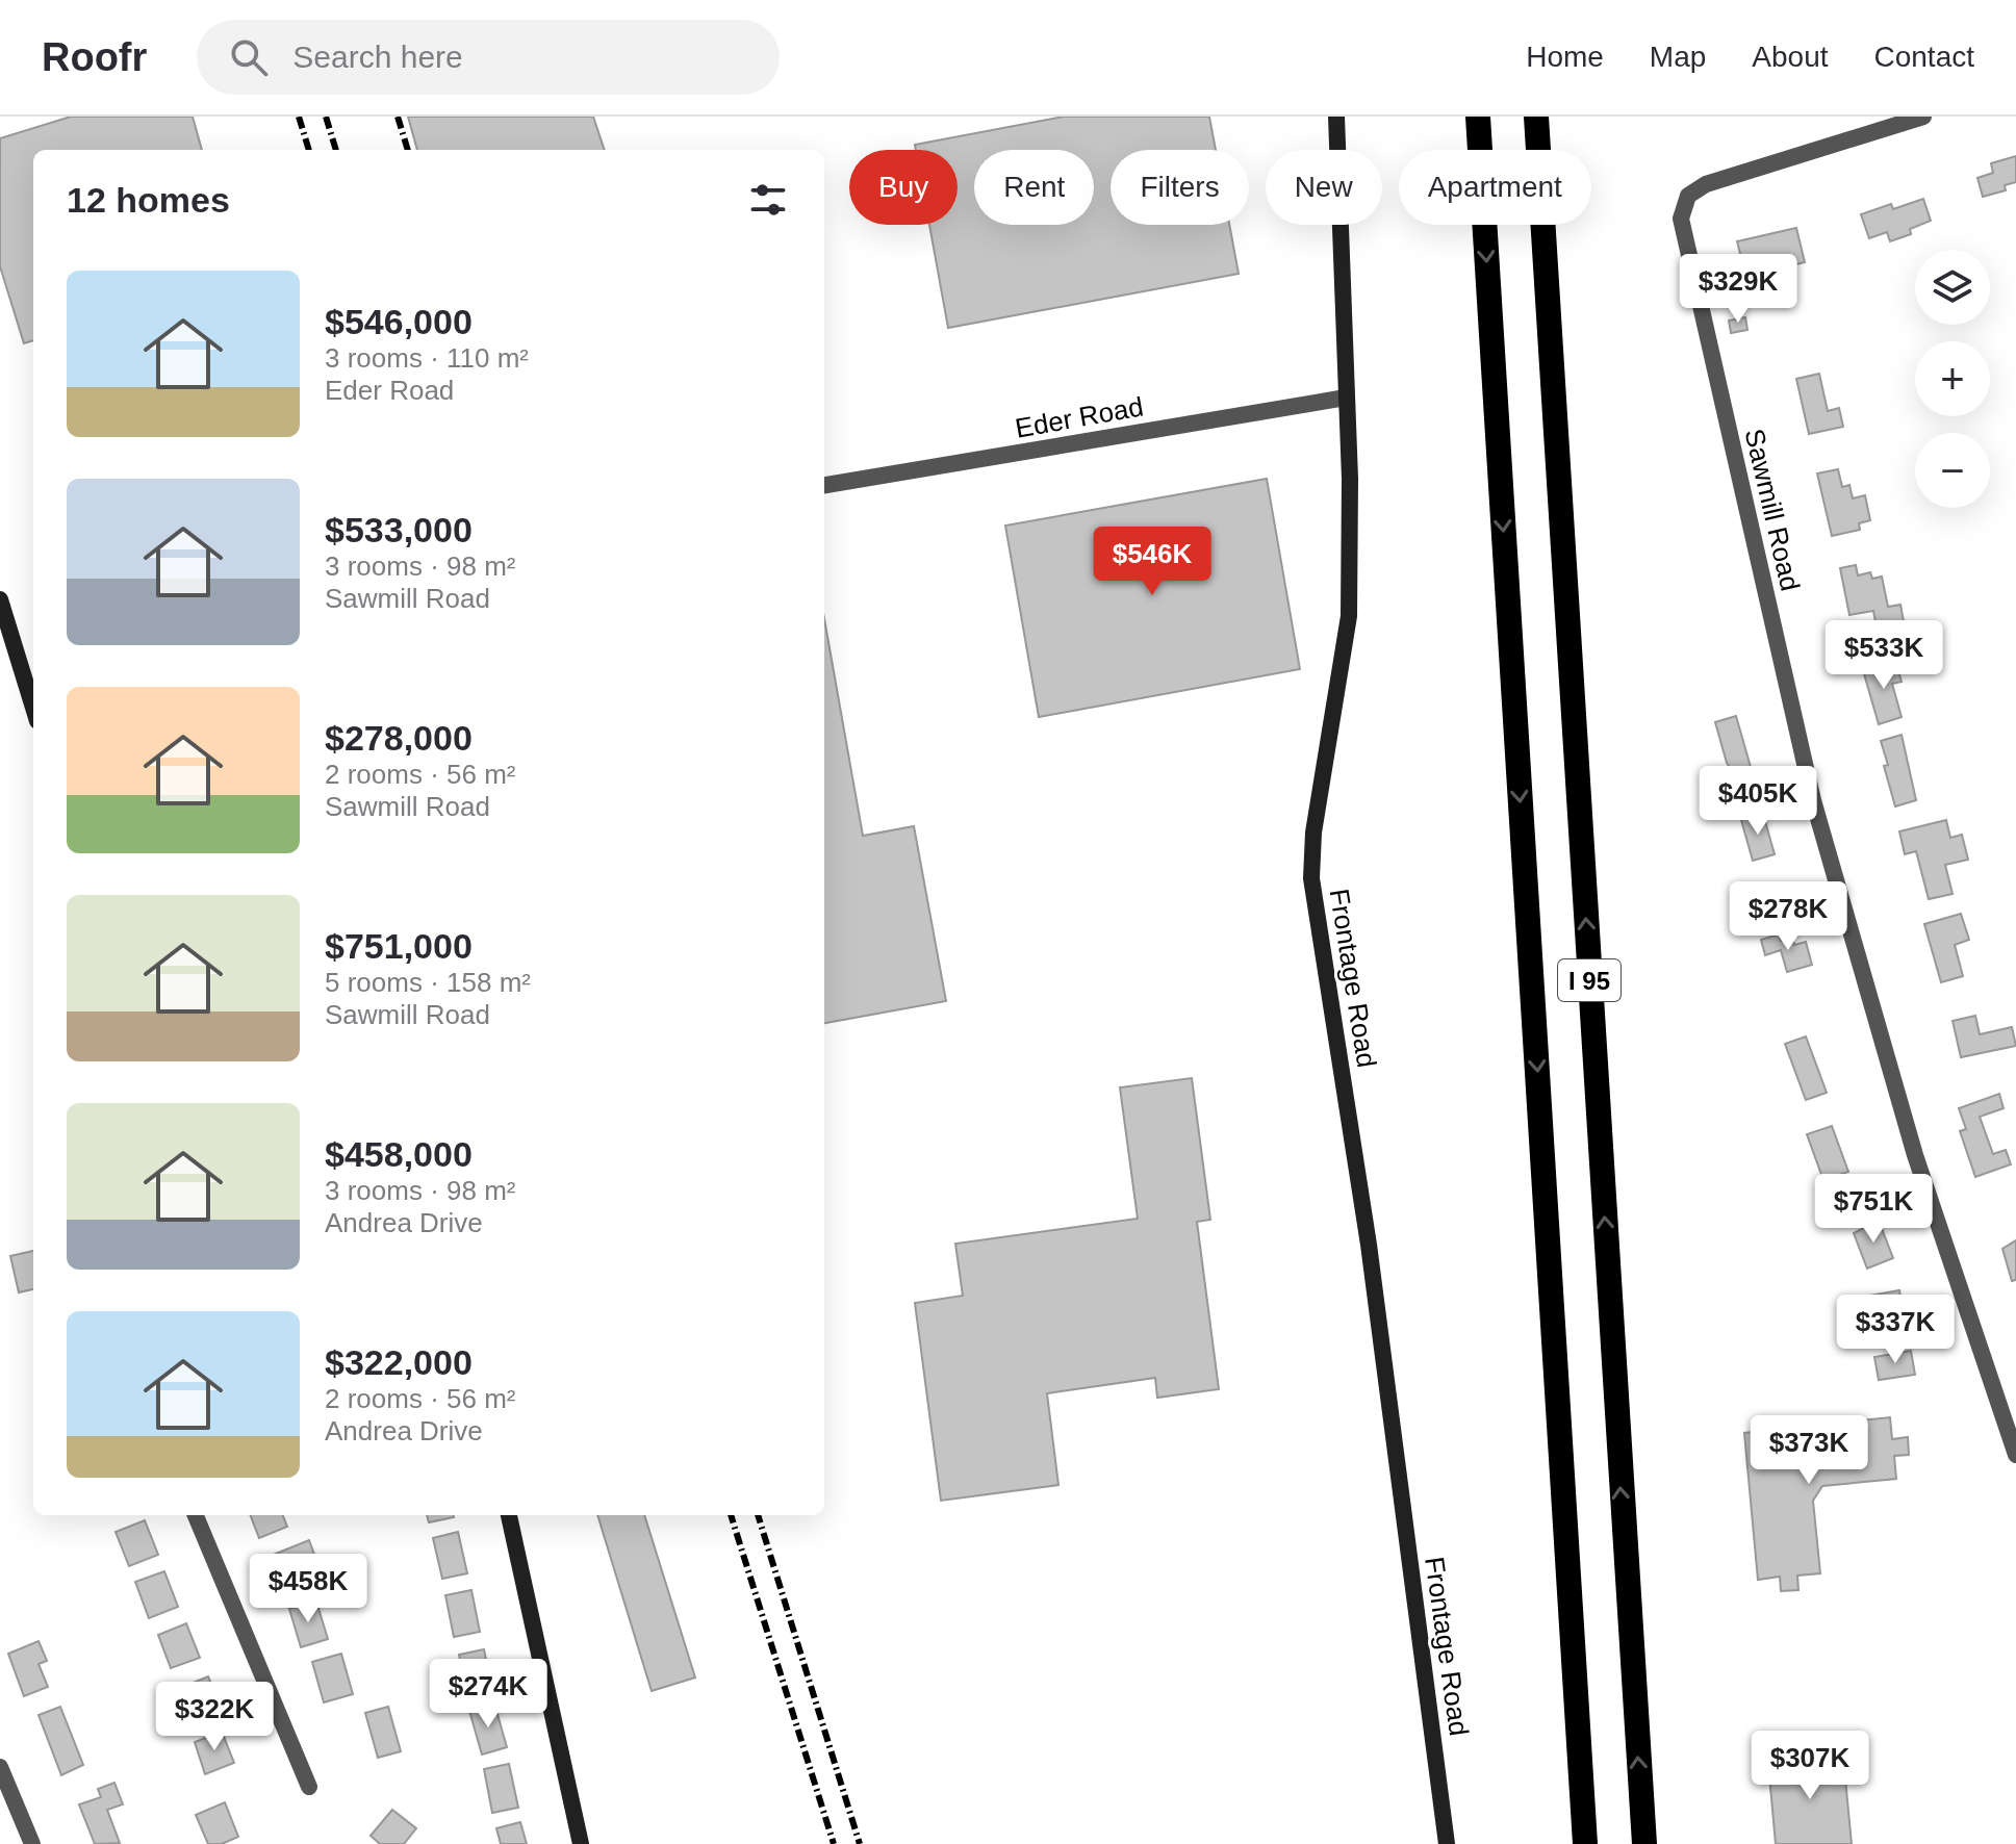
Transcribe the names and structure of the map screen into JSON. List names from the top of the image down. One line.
{"streets":{"highway":["I 95"],"street":["Eder Road","Sawmill Road","Frontage Road"]},"crossings":[["Eder Road","Frontage Road"]],"page":{"header":"Roofr","search":"Search here","nav":["Home","Map","About","Contact"],"chip":["Buy","Rent","Filters","New","Apartment"],"heading":"12 homes","map_buttons":["+","−"],"list":[{"name":"$546,000","note":"3 rooms · 110 m² · Eder Road"},{"name":"$533,000","note":"3 rooms · 98 m² · Sawmill Road"},{"name":"$278,000","note":"2 rooms · 56 m² · Sawmill Road"},{"name":"$751,000","note":"5 rooms · 158 m² · Sawmill Road"},{"name":"$458,000","note":"3 rooms · 98 m² · Andrea Drive"},{"name":"$322,000","note":"2 rooms · 56 m² · Andrea Drive"}],"price":["$329K","$546K","$533K","$405K","$278K","$751K","$337K","$373K","$458K","$274K","$322K","$307K"]}}
